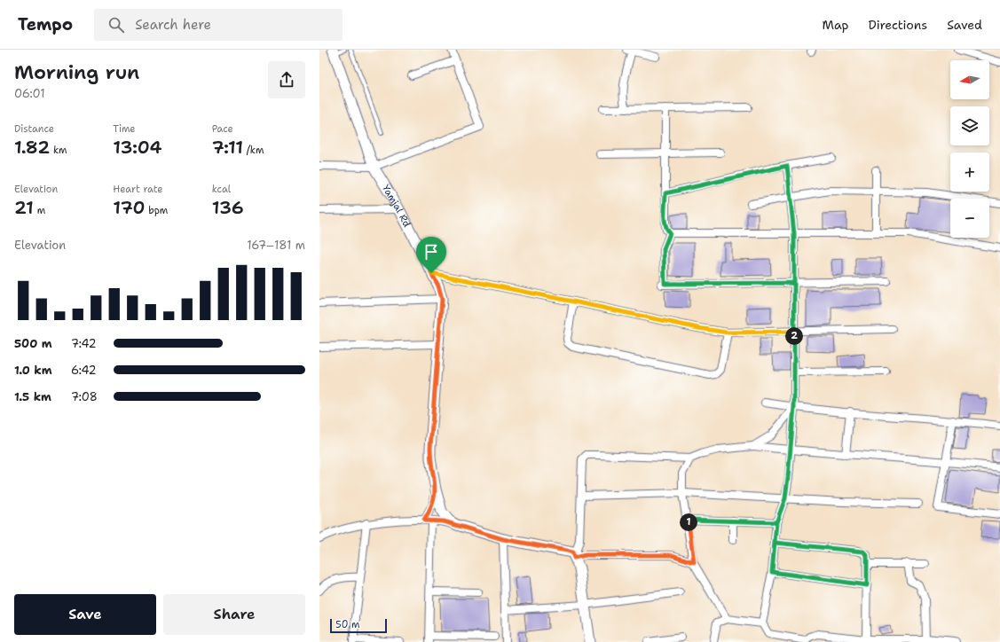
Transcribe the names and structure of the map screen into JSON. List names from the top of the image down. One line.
{"streets":{"main road":["Yamjal Rd"]},"scale_bar":"50 m","north":"left","page":{"header":"Tempo","search":"Search here","nav":["Map","Directions","Saved"],"heading":["Morning run","06:01"],"map_buttons":["+","−"],"stats":[["Distance","1.82 km"],["Time","13:04"],["Pace","7:11 /km"],["Elevation","21 m"],["Heart rate","170 bpm"],["kcal","136"]],"chart":["Elevation","167–181 m"],"pins":["2","1"],"list":[{"name":"500 m","note":"7:42"},{"name":"1.0 km","note":"6:42"},{"name":"1.5 km","note":"7:08"}],"buttons":["Save","Share"],"scale":"50 m"}}
